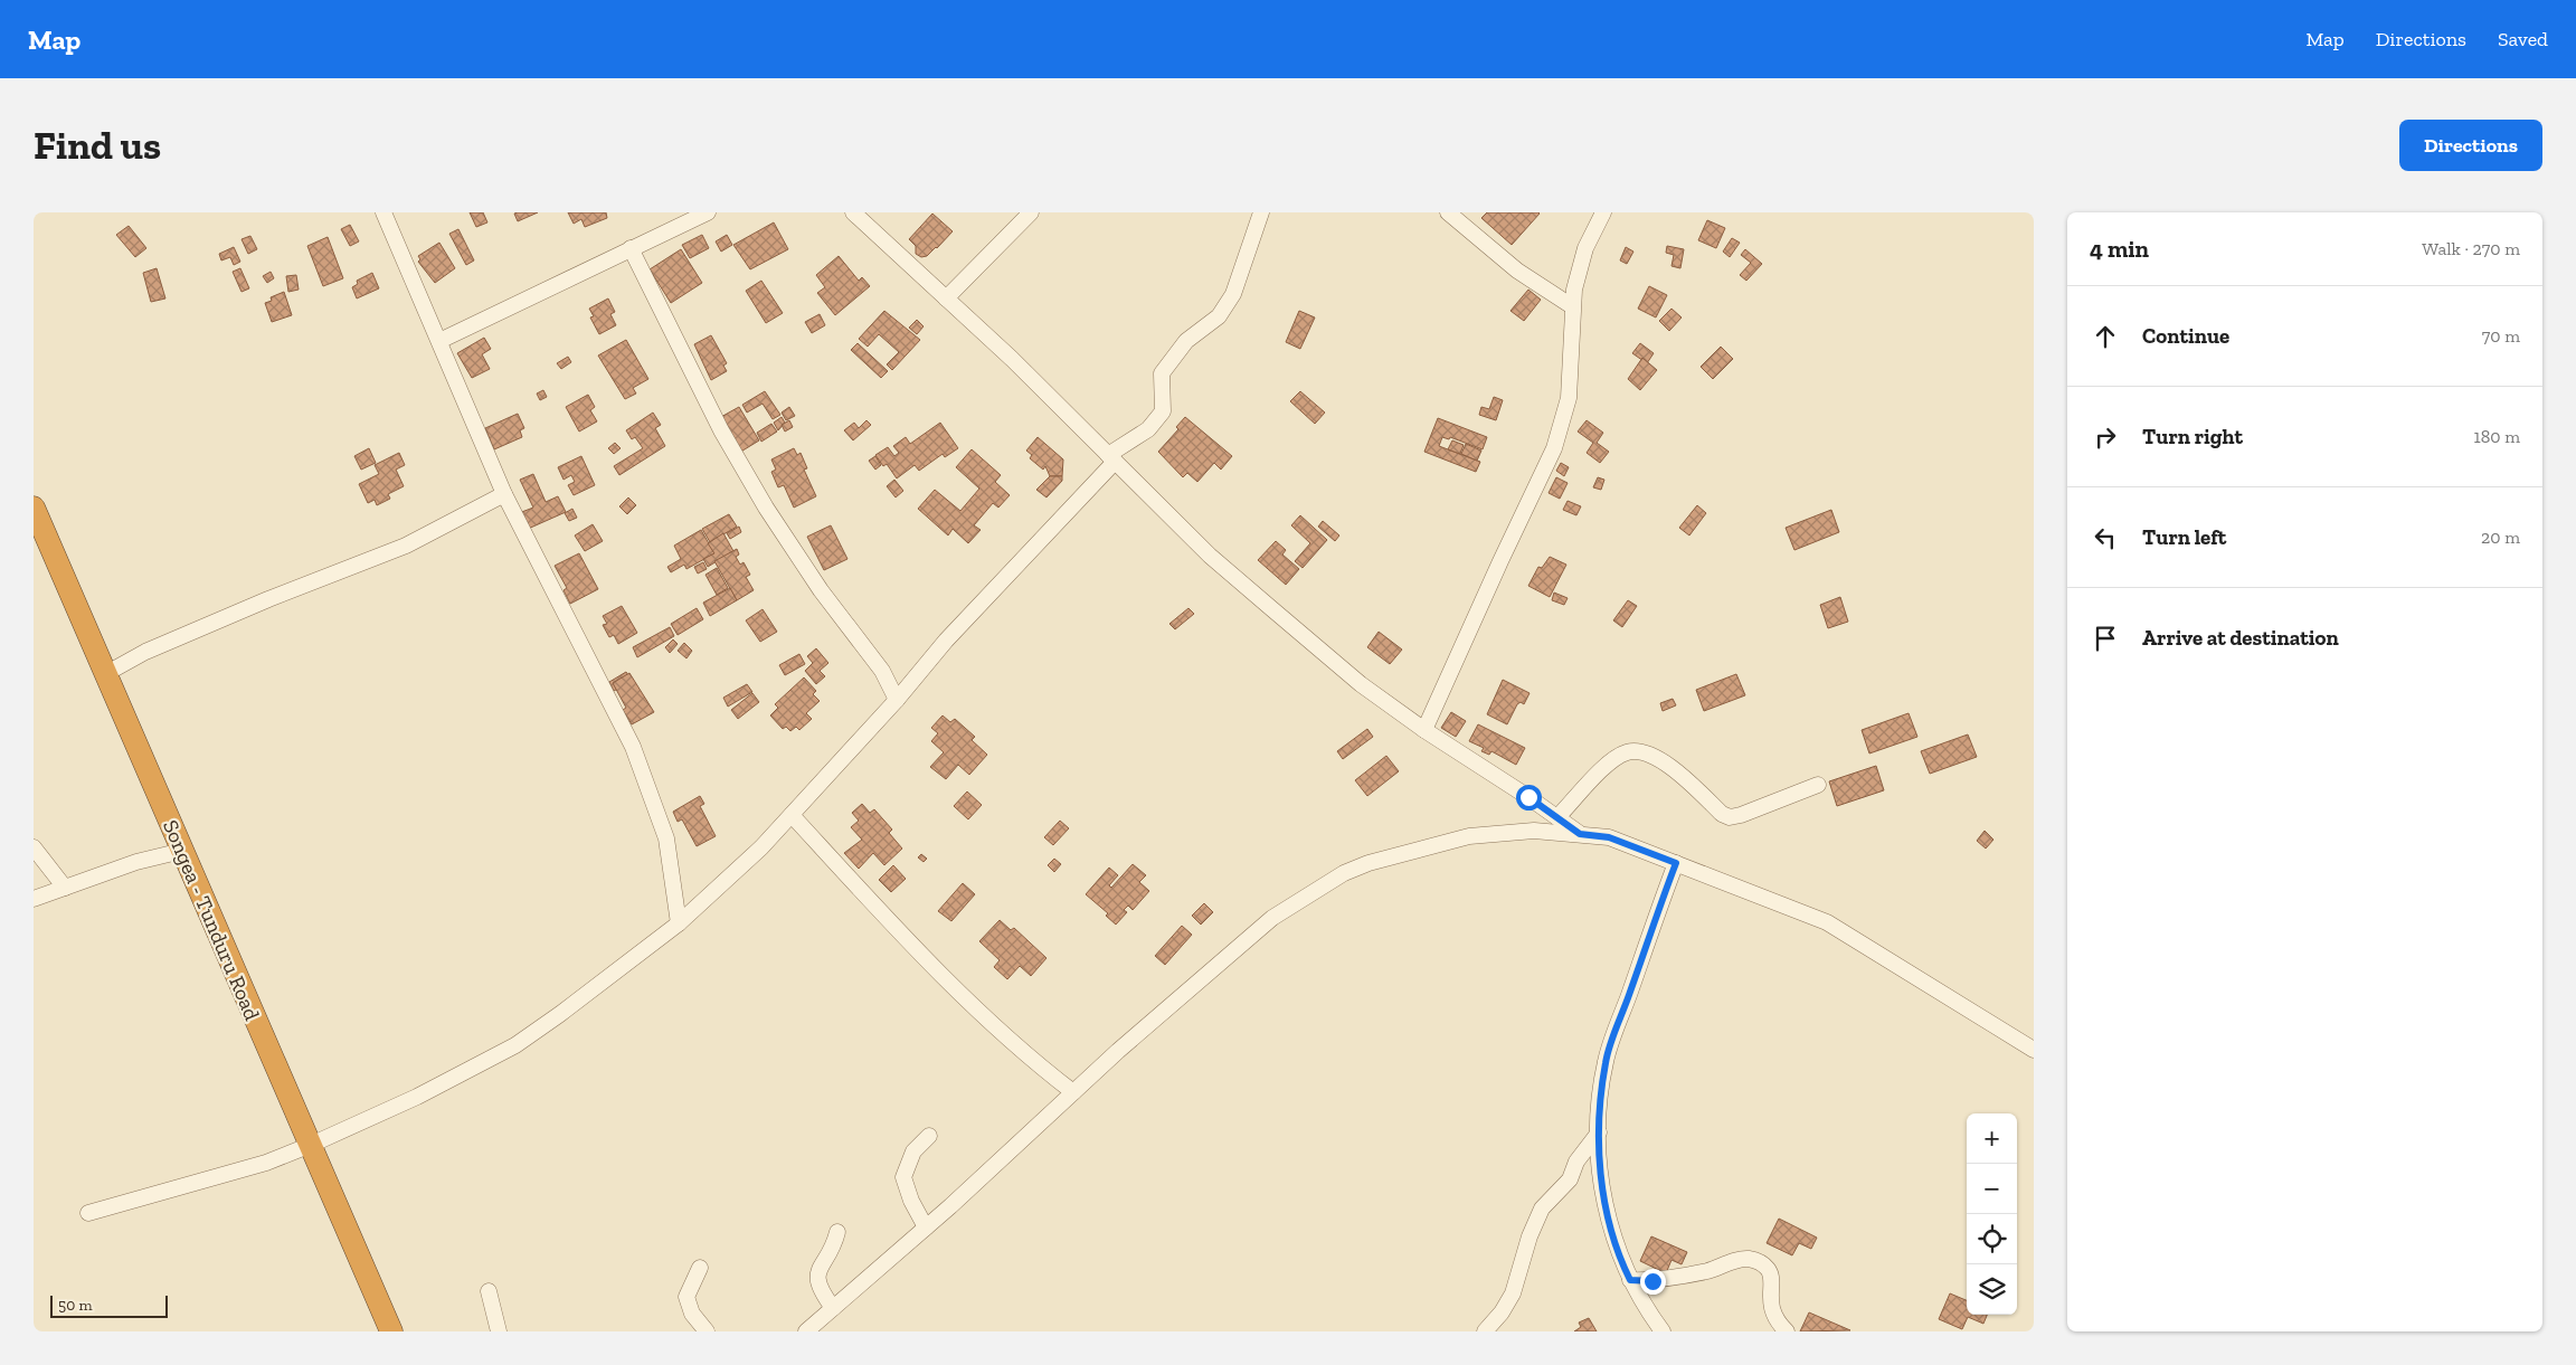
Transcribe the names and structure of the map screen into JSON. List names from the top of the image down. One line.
{"streets":{"highway":["Songea - Tunduru Road"]},"scale_bar":"50 m","page":{"header":"Map","nav":["Map","Directions","Saved"],"buttons":"Directions","title":"Find us","heading":["4 min","Walk · 270 m"],"list":[["Continue","70 m"],["Turn right","180 m"],["Turn left","20 m"],"Arrive at destination"],"map_buttons":["+","−"],"scale":"50 m"}}
